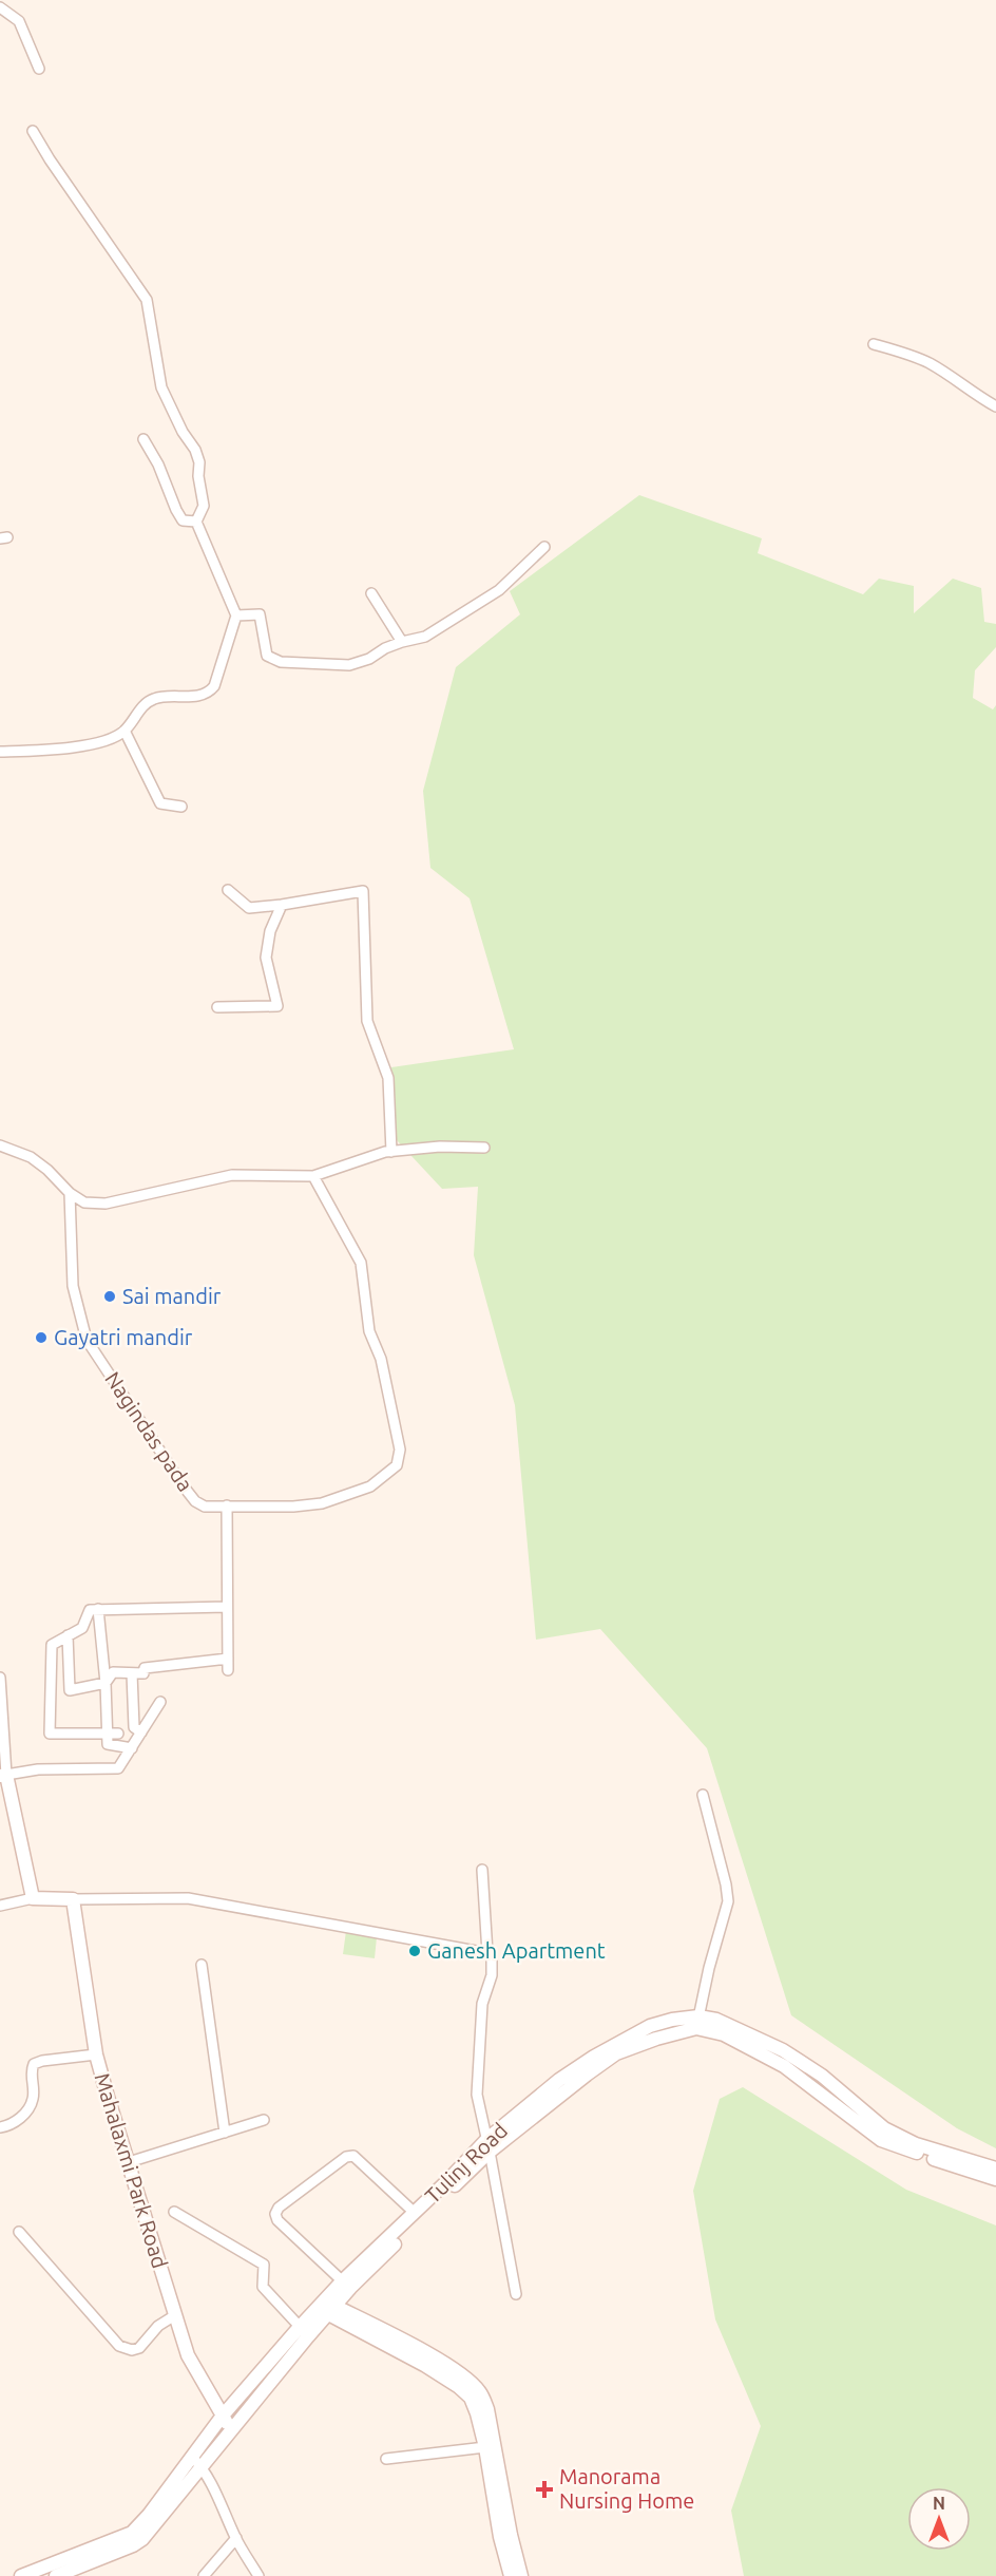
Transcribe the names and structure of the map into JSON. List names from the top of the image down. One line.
{"streets":{"main road":["Tulinj Road","Mahalaxmi Park Road"],"street":["Nagindas pada"]},"crossings":[["Tulinj Road","Mahalaxmi Park Road"]],"places":{"other":["Sai mandir","Gayatri mandir","Ganesh Apartment"],"health":["Manorama Nursing Home"]},"north":"top"}
